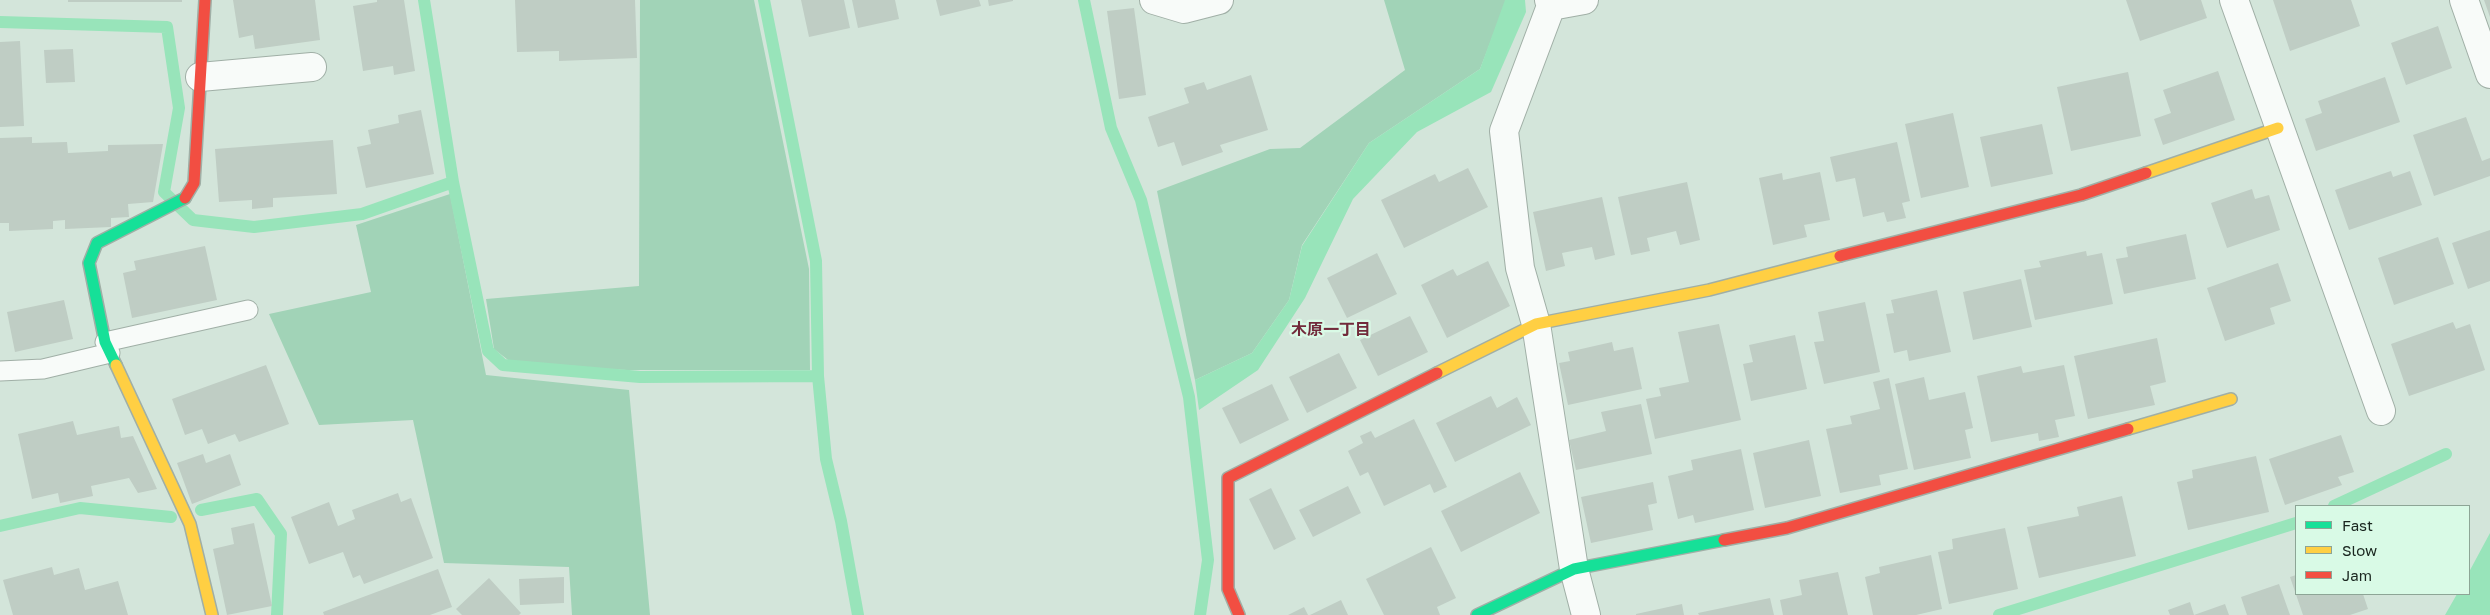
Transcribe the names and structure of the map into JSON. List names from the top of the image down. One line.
{"districts":["木原一丁目"],"legend":["Fast","Slow","Jam"]}
